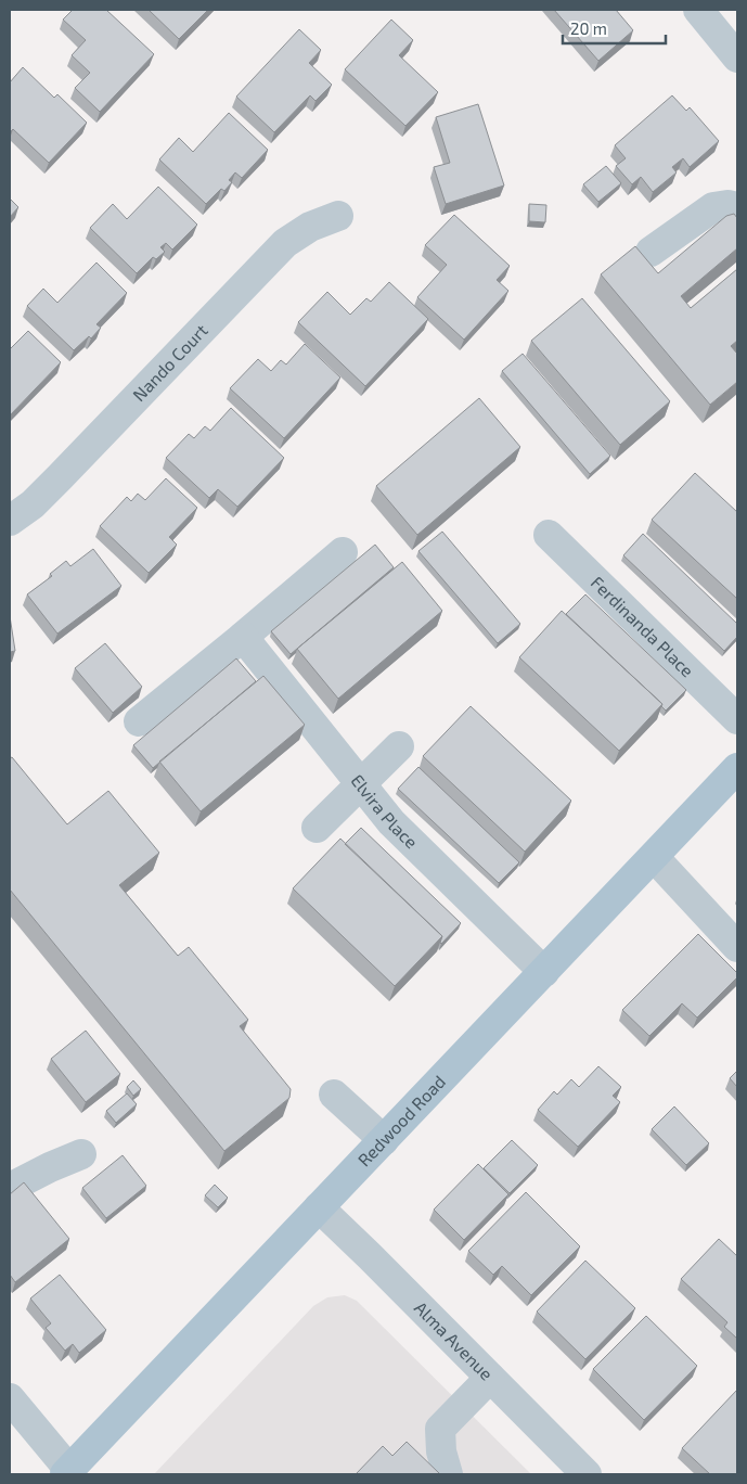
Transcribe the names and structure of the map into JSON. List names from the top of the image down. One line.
{"streets":{"main road":["Redwood Road"],"street":["Nando Court","Ferdinanda Place","Elvira Place","Alma Avenue"]},"crossings":[["Elvira Place","Redwood Road"],["Redwood Road","Alma Avenue"]],"scale_bar":"20 m"}
